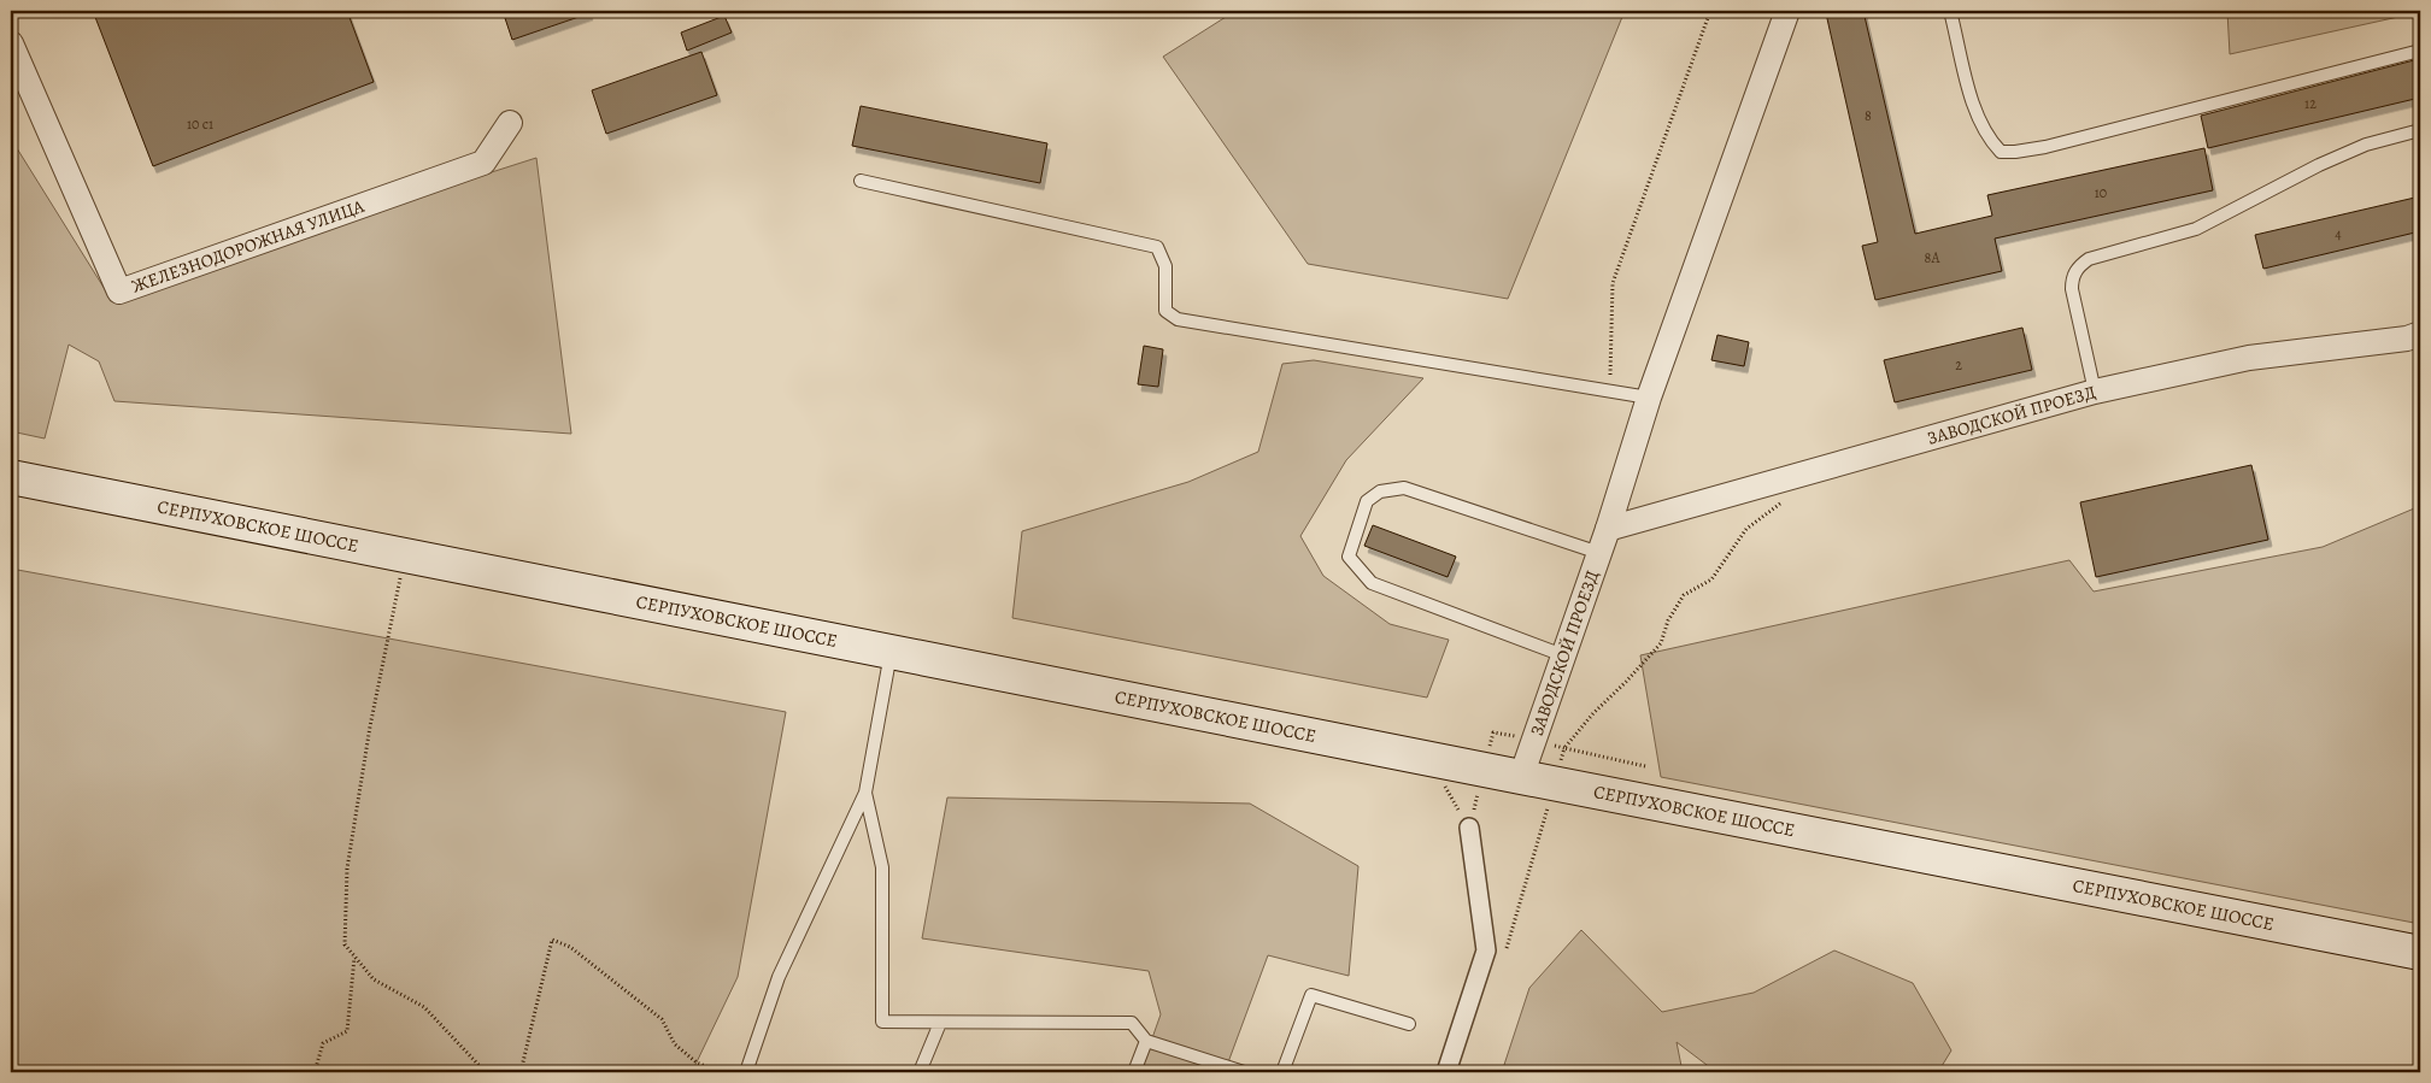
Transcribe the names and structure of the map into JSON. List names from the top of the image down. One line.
{"streets":{"main road":["СЕРПУХОВСКОЕ ШОССЕ"],"street":["ЖЕЛЕЗНОДОРОЖНАЯ УЛИЦА","ЗАВОДСКОЙ ПРОЕЗД"]},"crossings":[["ЗАВОДСКОЙ ПРОЕЗД","СЕРПУХОВСКОЕ ШОССЕ"]],"house_numbers":["12","8","10 с1","10","4","8А","2"]}
